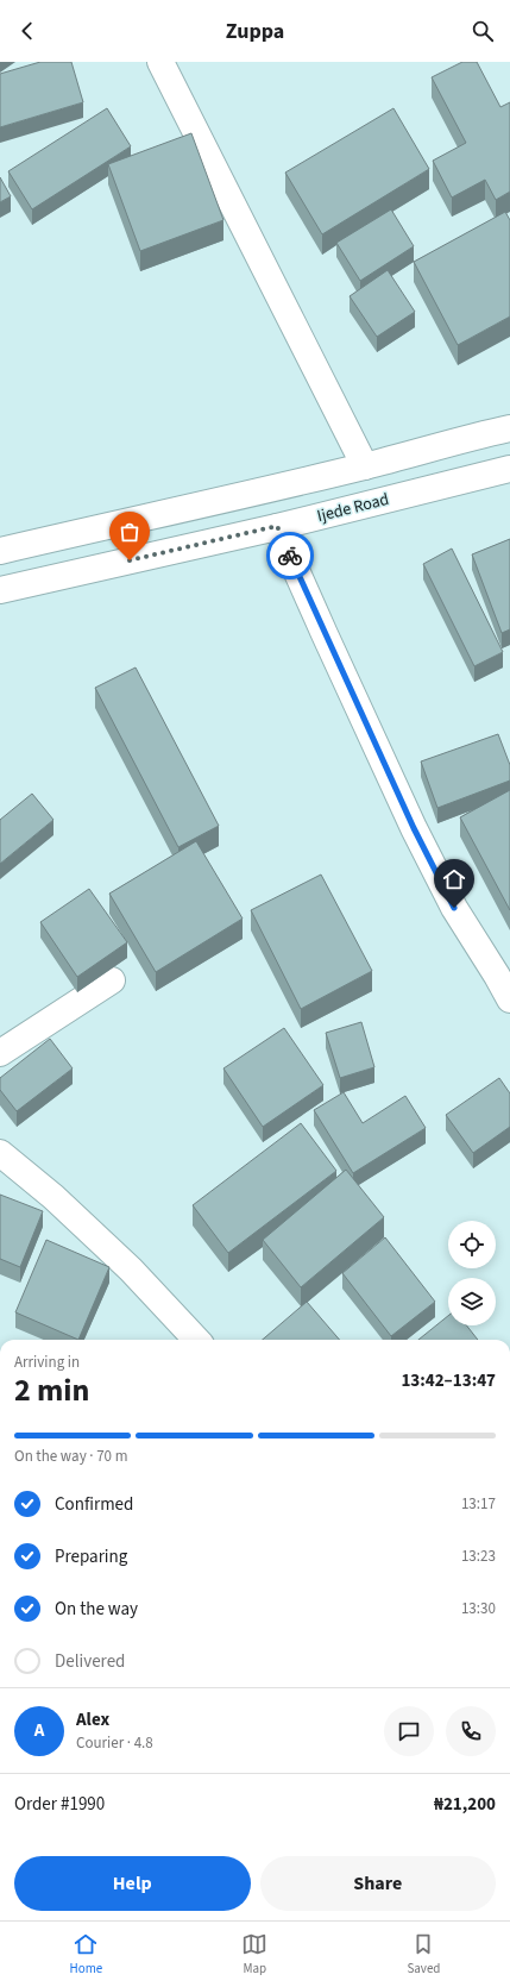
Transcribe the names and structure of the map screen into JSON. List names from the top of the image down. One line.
{"streets":{"street":["Ijede Road"]},"page":{"header":"Zuppa","heading":["2 min","Arriving in","13:42–13:47"],"panel":["Alex","Courier · 4.8","Order #1990","₦21,200"],"bar":"On the way · 70 m","list":[["Confirmed","13:17"],["Preparing","13:23"],["On the way","13:30"],"Delivered"],"round":"A","buttons":["Help","Share"],"tabs":["Home","Map","Saved"]}}
